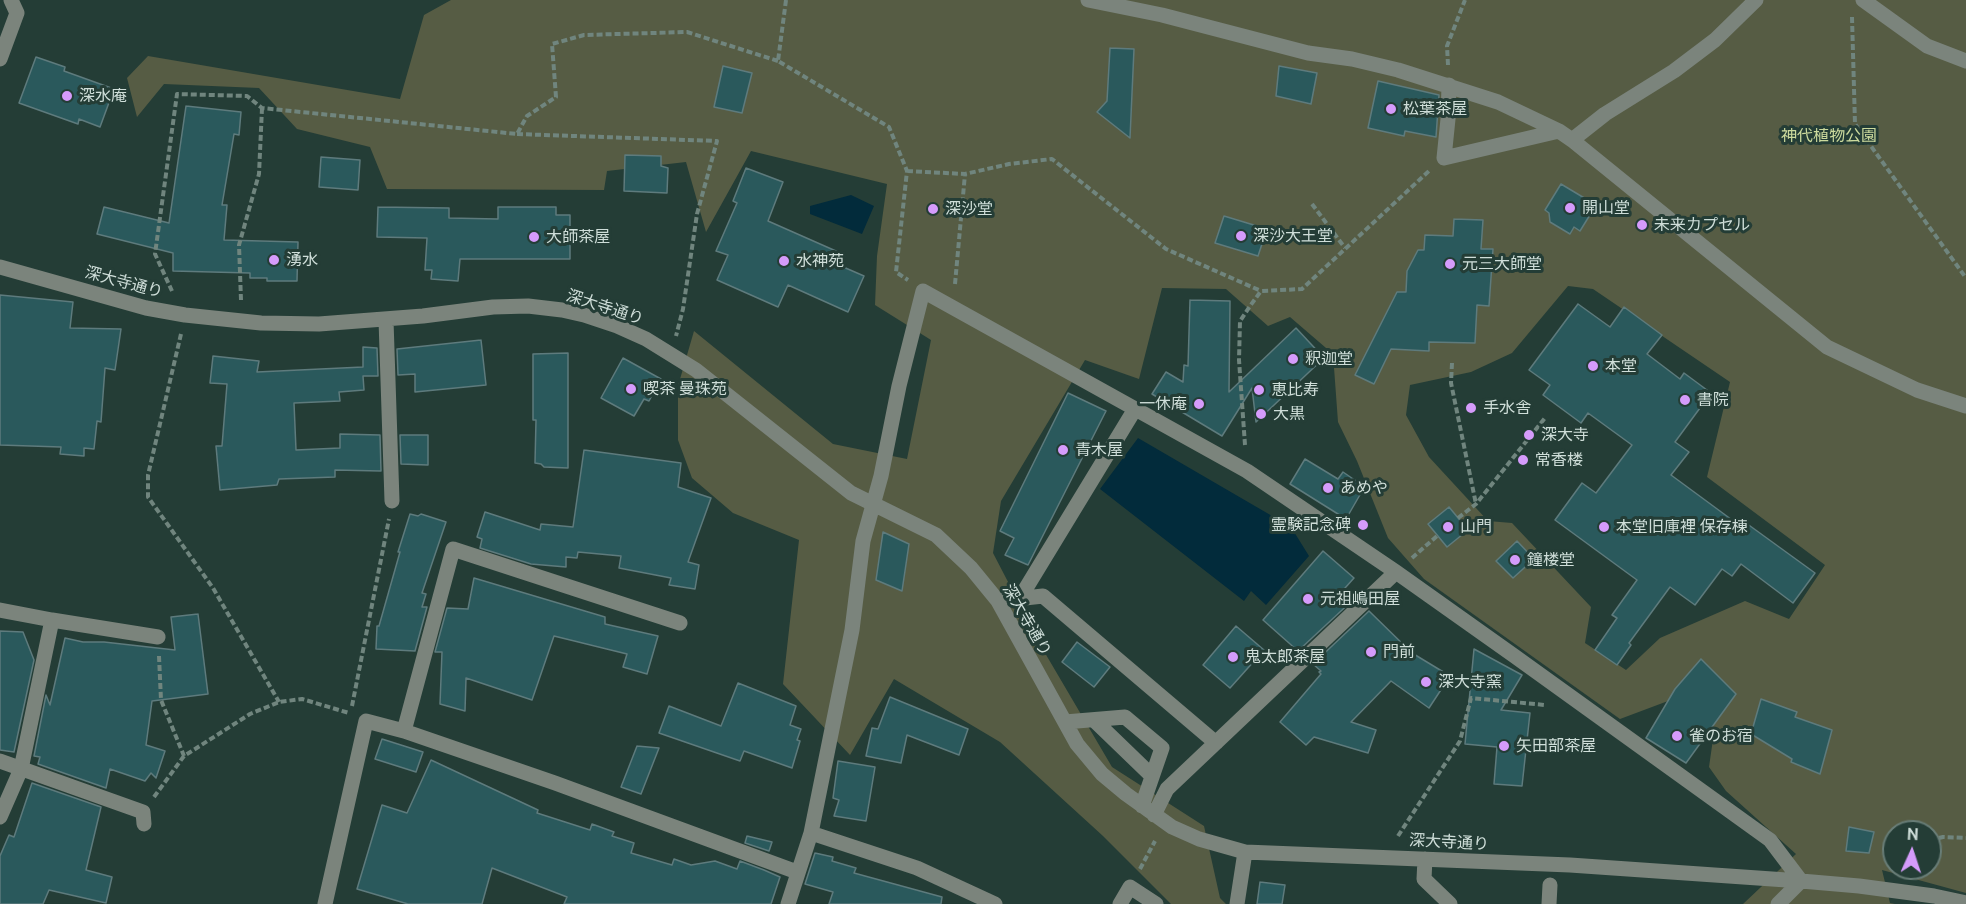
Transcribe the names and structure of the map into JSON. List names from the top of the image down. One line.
{"streets":{"street":["深大寺通り"]},"parks":["神代植物公園"],"places":["深水庵","松葉茶屋","開山堂","深沙堂","未来カプセル","深沙大王堂","大師茶屋","湧水","水神苑","元三大師堂","釈迦堂","本堂","喫茶 曼珠苑","恵比寿","書院","一休庵","手水舎","大黒","深大寺","青木屋","常香楼","あめや","霊験記念碑","山門","本堂旧庫裡 保存棟","鐘楼堂","元祖嶋田屋","門前","鬼太郎茶屋","深大寺窯","雀のお宿","矢田部茶屋"],"north":"top"}
